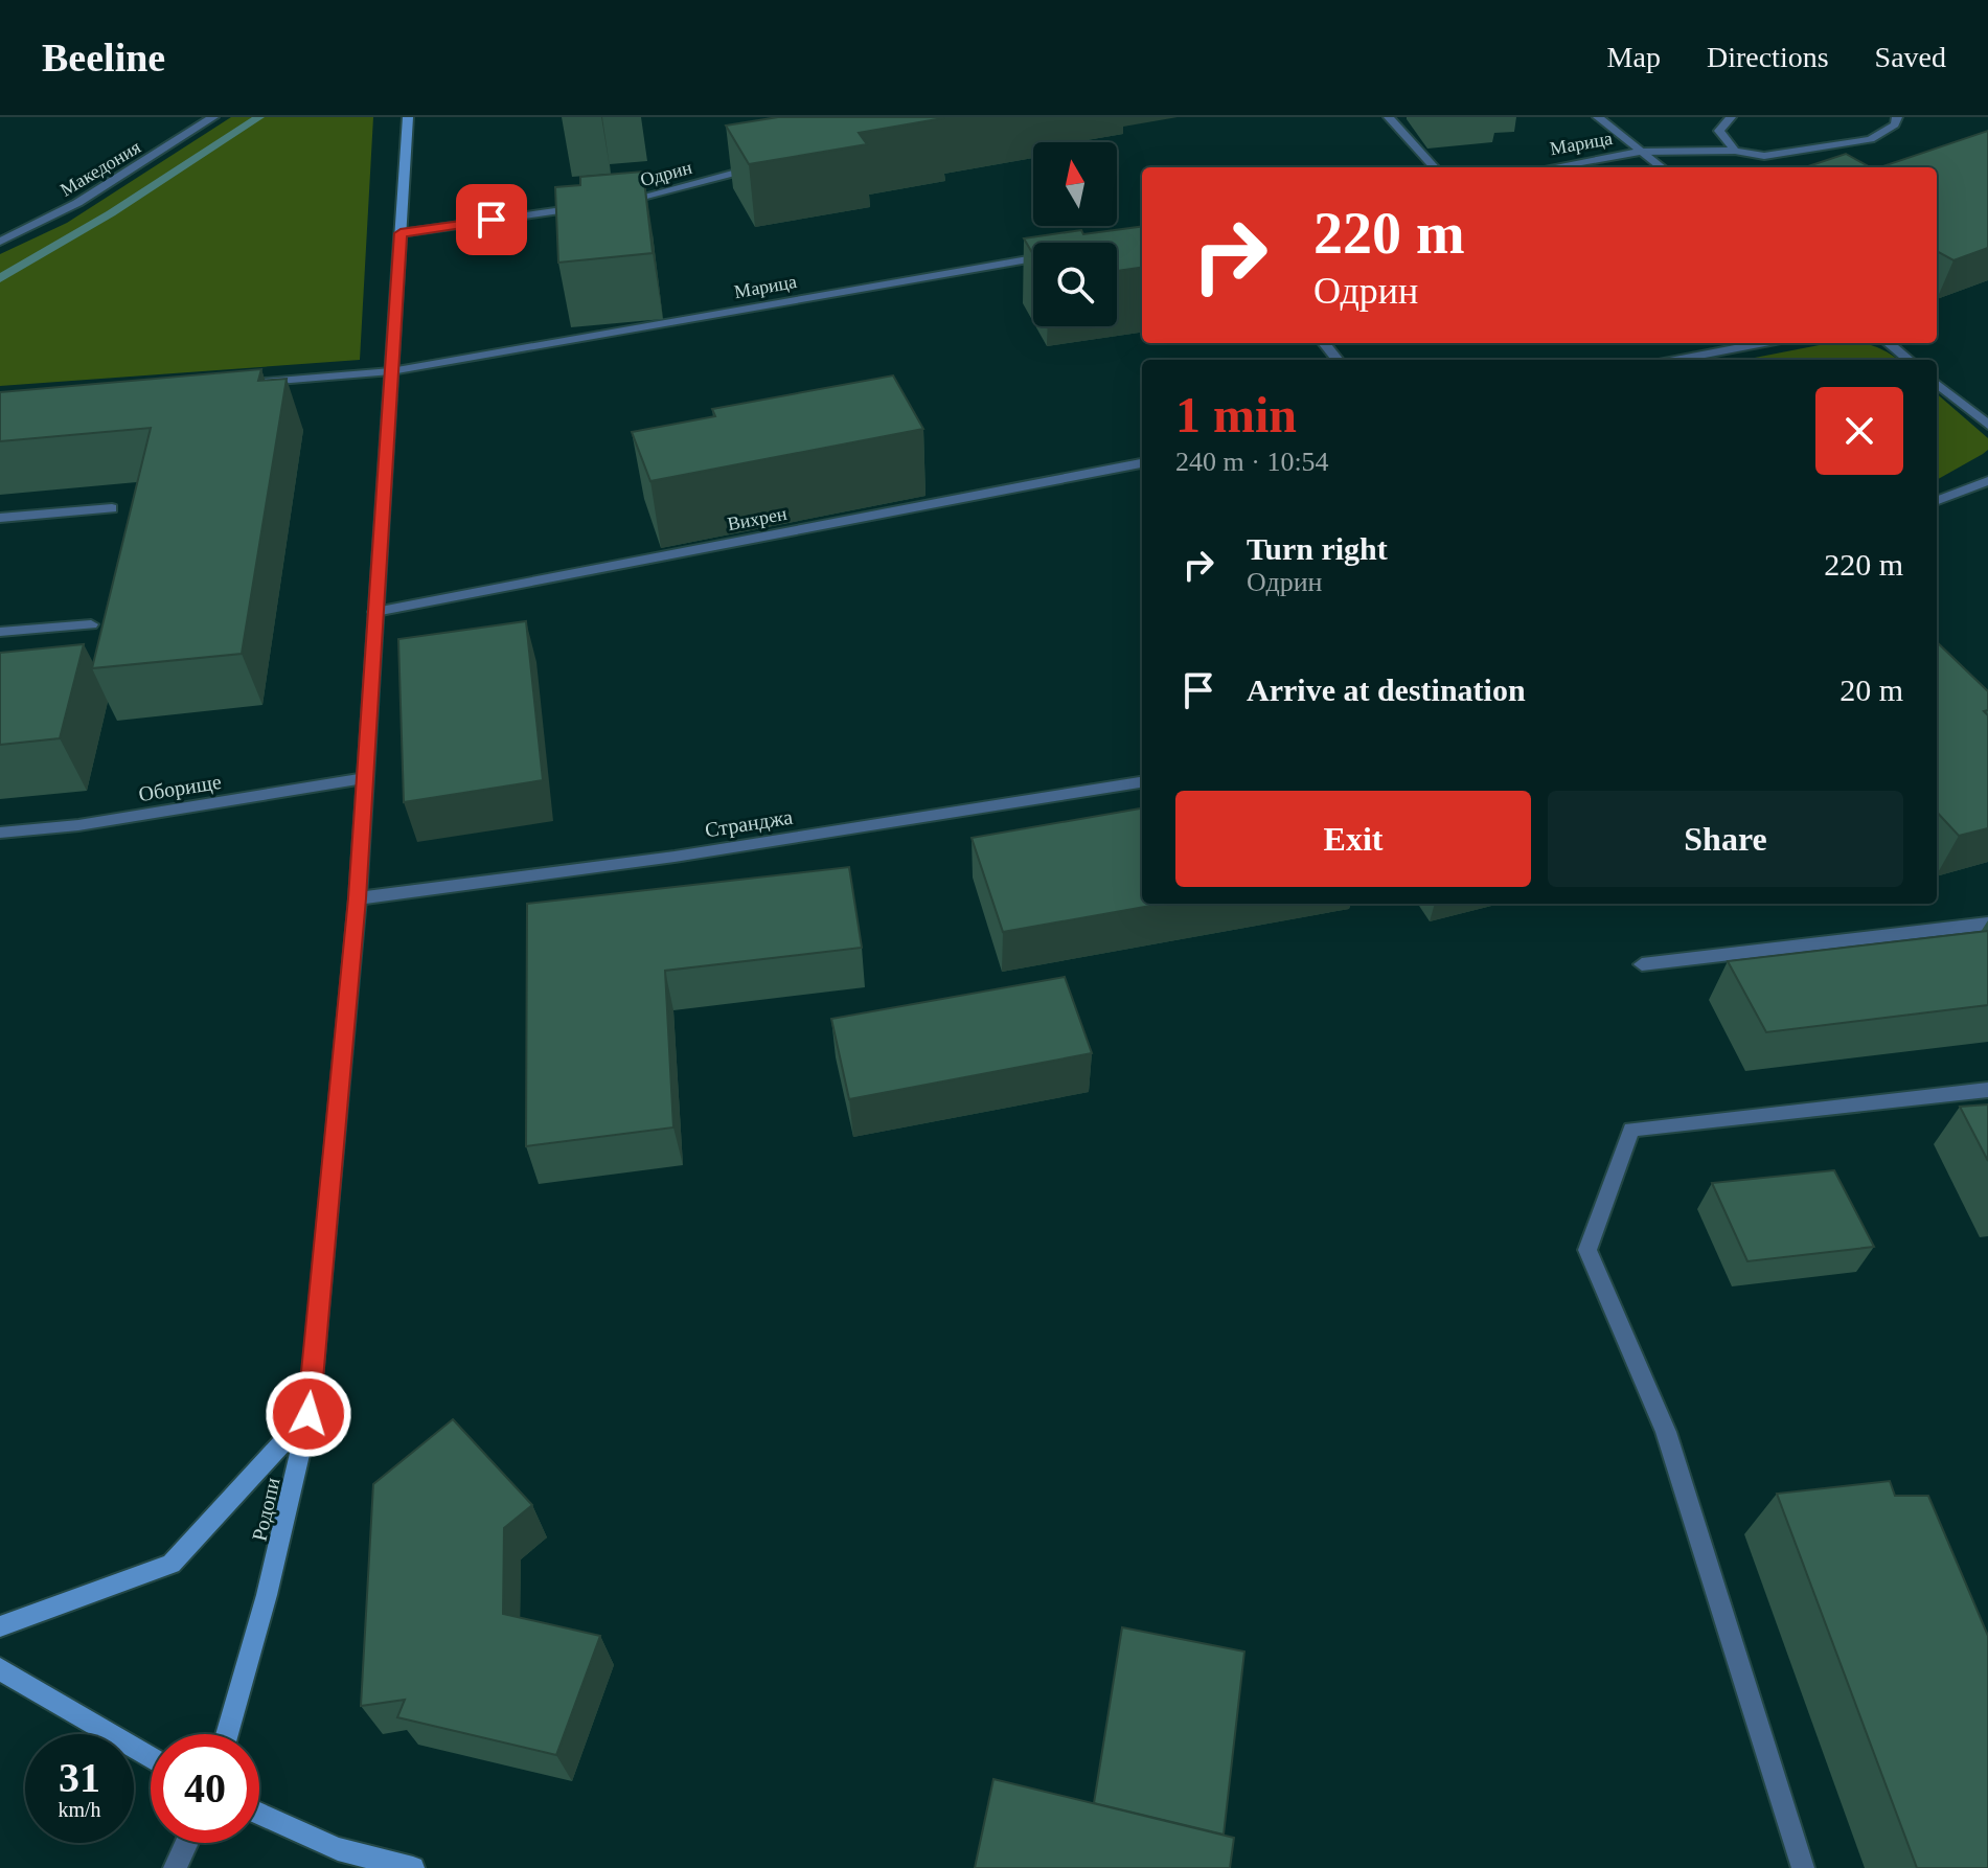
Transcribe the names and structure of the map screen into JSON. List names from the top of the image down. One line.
{"streets":{"street":["Марица","Македония","Одрин","Вихрен","Оборище","Странджа","Родопи"]},"crossings":[["Марица","Родопи"],["Вихрен","Родопи"],["Оборище","Родопи"],["Странджа","Родопи"]],"north":"top","page":{"header":"Beeline","nav":["Map","Directions","Saved"],"turn":["220 m","Одрин"],"heading":["1 min","240 m · 10:54"],"list":[{"name":"Turn right","note":"Одрин","value":"220 m"},{"name":"Arrive at destination","value":"20 m"}],"buttons":["Exit","Share"],"speed":"31 km/h","limit":"40"}}
